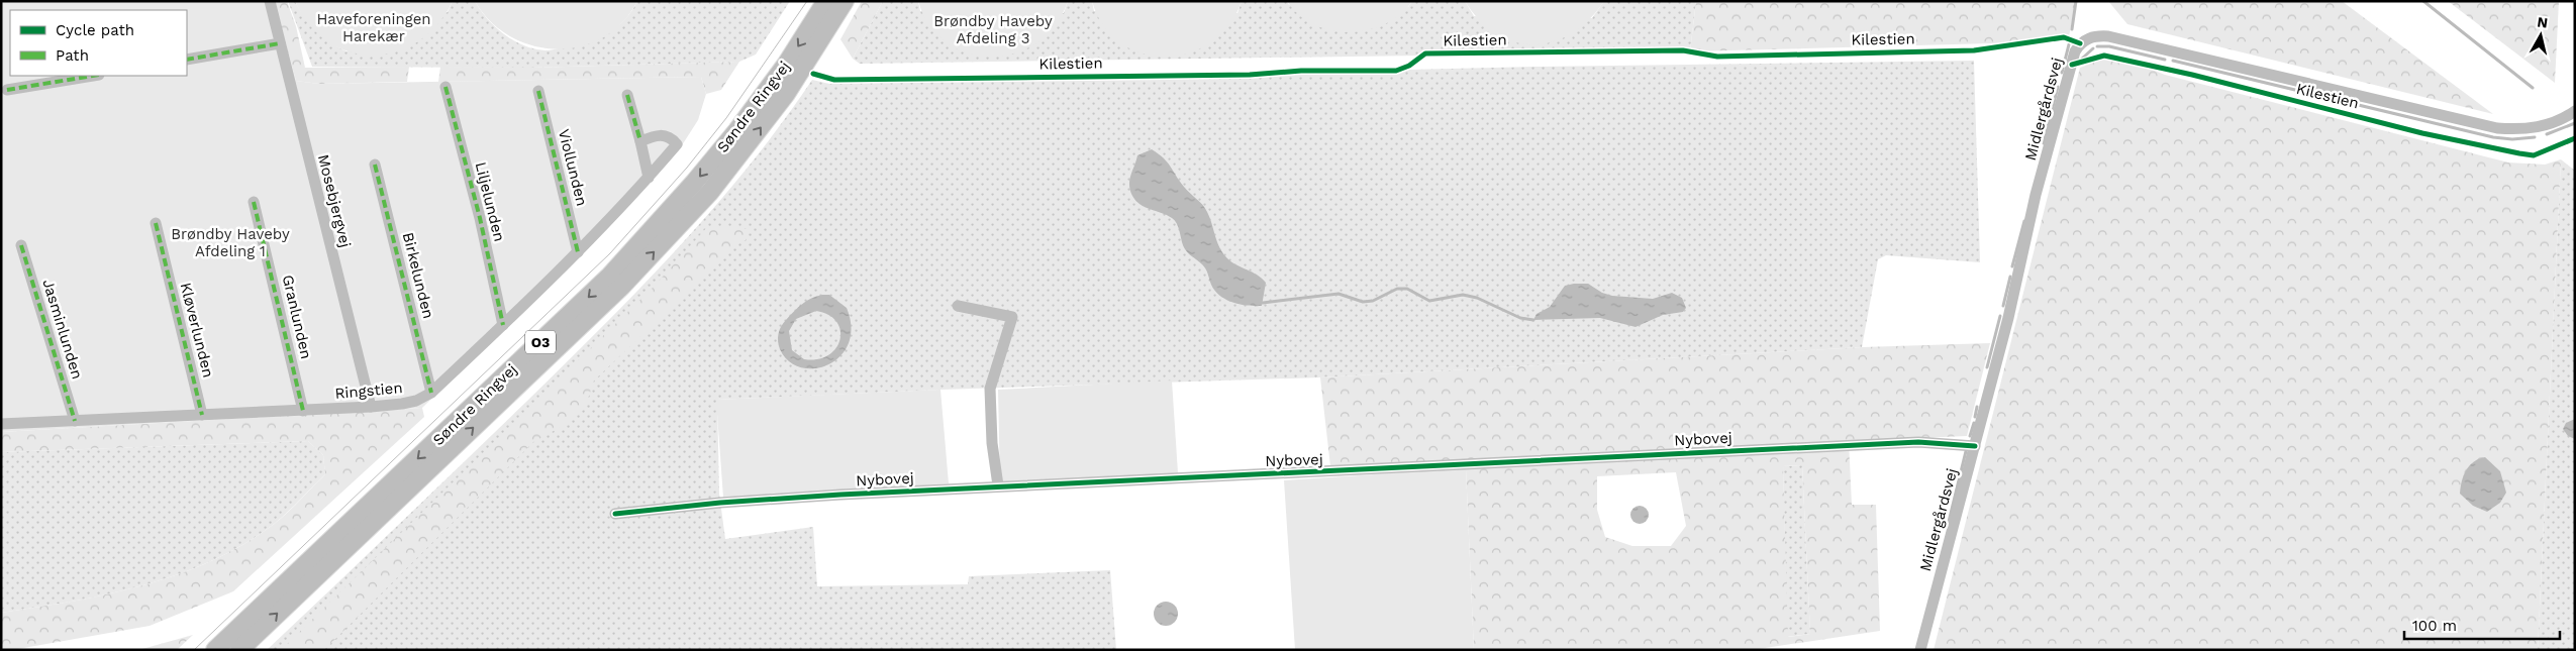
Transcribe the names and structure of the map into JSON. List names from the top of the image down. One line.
{"streets":{"main road":["Søndre Ringvej","O3"],"street":["Midlergårdsvej","Viollunden","Mosebjergvej","Liljelunden","Birkelunden","Granlunden","Jasminlunden","Kløverlunden","Ringstien","Nybovej"],"cycle path":["Kilestien"]},"crossings":[["Midlergårdsvej","Nybovej"],["Viollunden","Ringstien"],["Mosebjergvej","Ringstien"],["Liljelunden","Ringstien"],["Birkelunden","Ringstien"],["Granlunden","Ringstien"],["Jasminlunden","Ringstien"],["Kløverlunden","Ringstien"]],"parks":["Haveforeningen Harekær","Brøndby Haveby Afdeling 3","Brøndby Haveby Afdeling 1"],"legend":["Cycle path","Path"],"scale_bar":"100 m","north":"top"}
